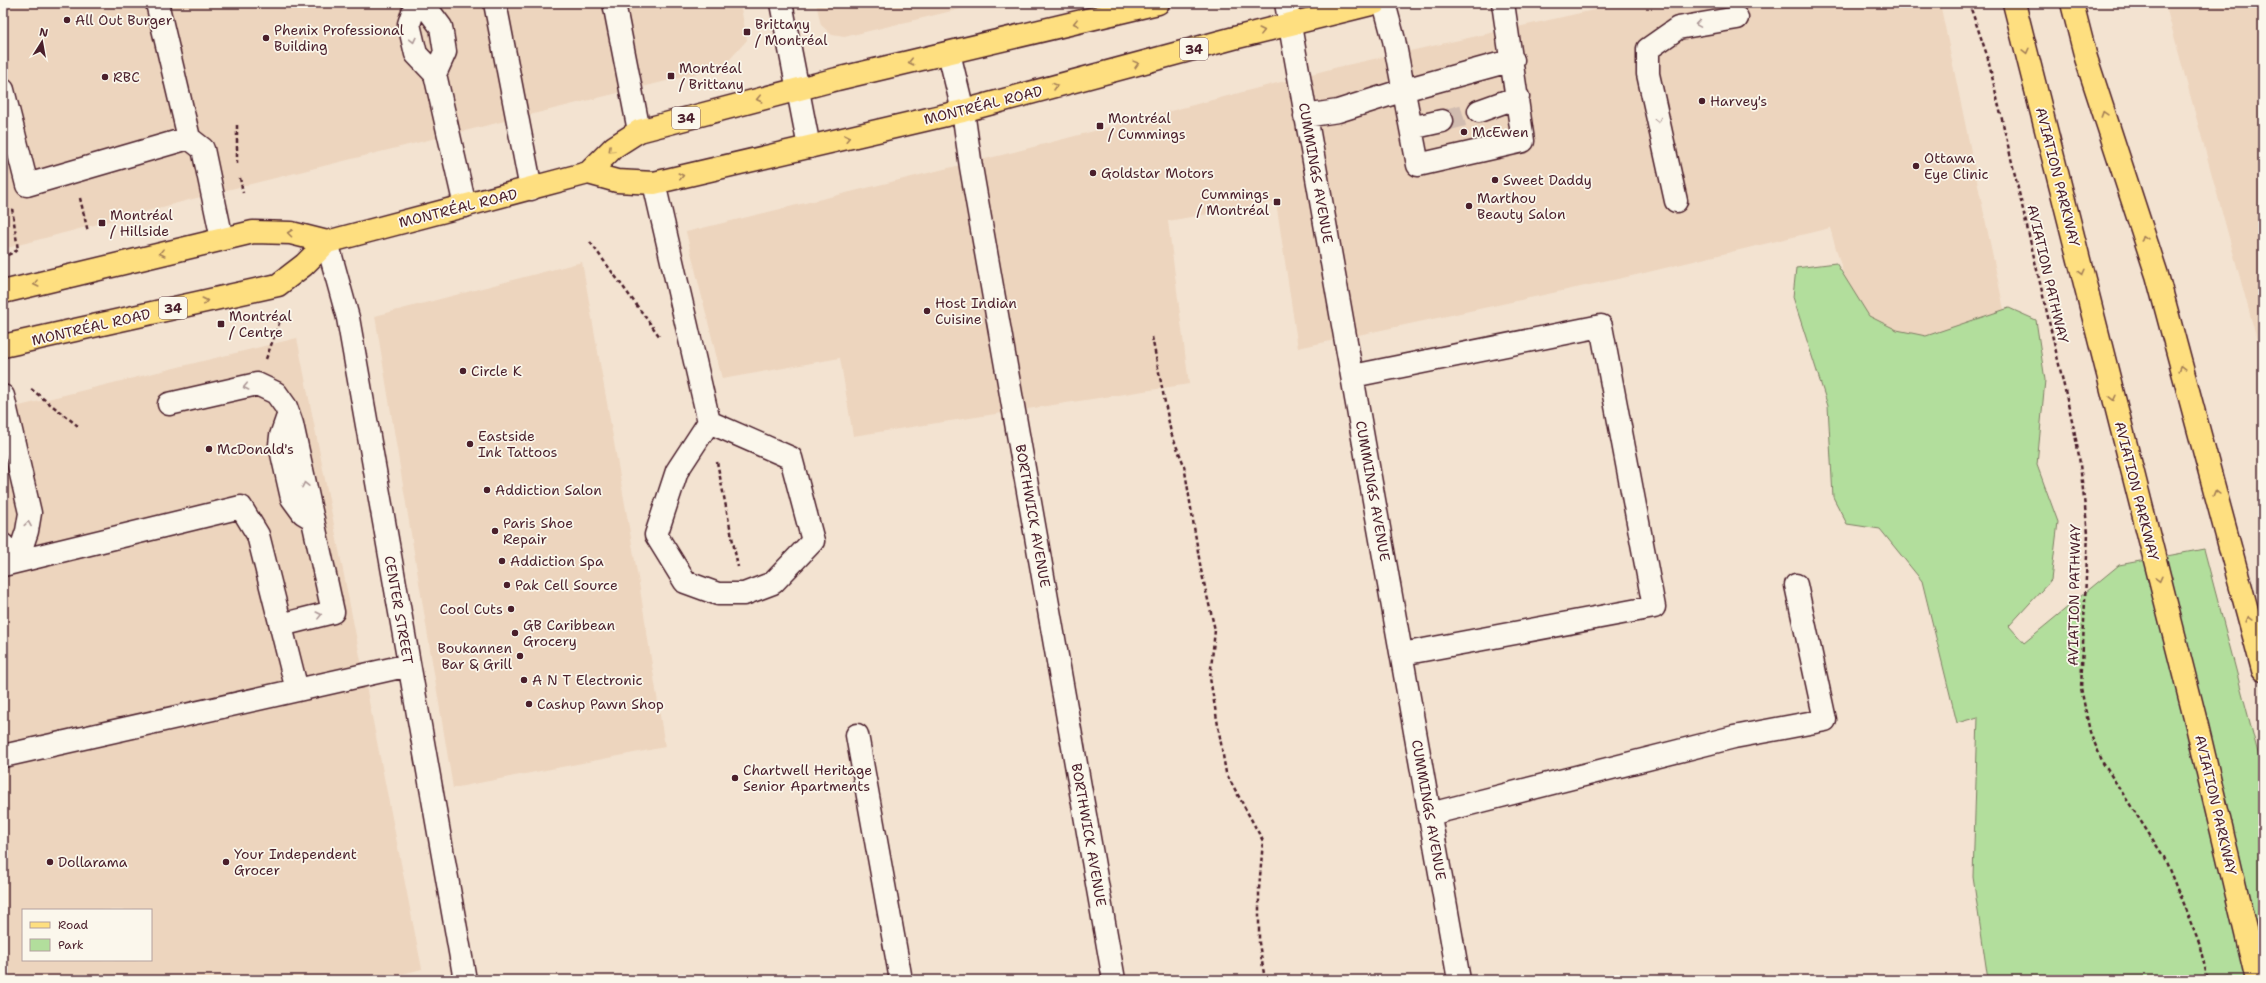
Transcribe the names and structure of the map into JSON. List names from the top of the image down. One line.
{"streets":{"main road":["34","MONTRÉAL ROAD","AVIATION PARKWAY"],"street":["CUMMINGS AVENUE","BORTHWICK AVENUE","CENTER STREET"],"path":["AVIATION PATHWAY"]},"crossings":[["34","MONTRÉAL ROAD"],["34","BORTHWICK AVENUE"],["MONTRÉAL ROAD","CUMMINGS AVENUE"],["MONTRÉAL ROAD","BORTHWICK AVENUE"],["MONTRÉAL ROAD","CENTER STREET"]],"places":{"other":["All Out Burger","Phenix Professional Building","RBC","Harvey's","McEwen","Ottawa Eye Clinic","Goldstar Motors","Sweet Daddy","Marthou Beauty Salon","Host Indian Cuisine","Circle K","Eastside Ink Tattoos","McDonald's","Addiction Salon","Paris Shoe Repair","Addiction Spa","Pak Cell Source","Cool Cuts","GB Caribbean Grocery","Boukannen Bar & Grill","A N T Electronic","Cashup Pawn Shop","Chartwell Heritage Senior Apartments","Dollarama","Your Independent Grocer"],"transit":["Brittany / Montréal","Montréal / Brittany","Montréal / Cummings","Cummings / Montréal","Montréal / Hillside","Montréal / Centre"]},"legend":["Road","Park"],"north":"top"}
